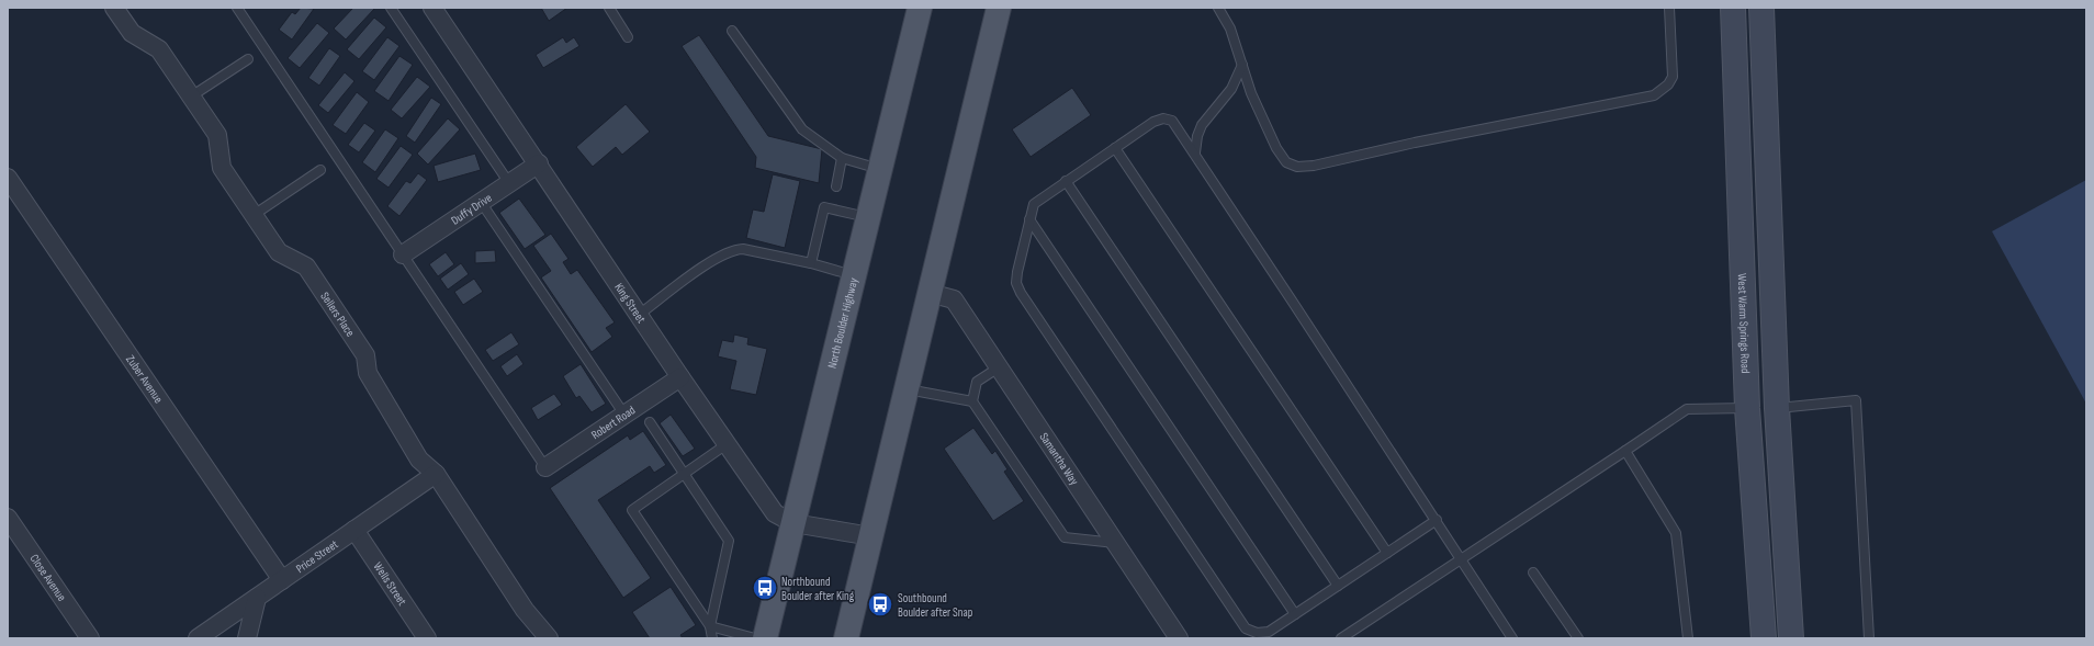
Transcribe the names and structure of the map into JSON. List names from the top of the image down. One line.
{"streets":{"main road":["North Boulder Highway","West Warm Springs Road"],"street":["Duffy Drive","King Street","Sellers Place","Zuber Avenue","Robert Road","Samantha Way","Price Street","Close Avenue","Wells Street"]},"crossings":[["Duffy Drive","King Street"],["King Street","North Boulder Highway"],["King Street","Robert Road"],["Sellers Place","Price Street"],["Zuber Avenue","Price Street"],["Price Street","Wells Street"]],"places":{"bus stop":["Northbound Boulder after King","Southbound Boulder after Snap"]}}
